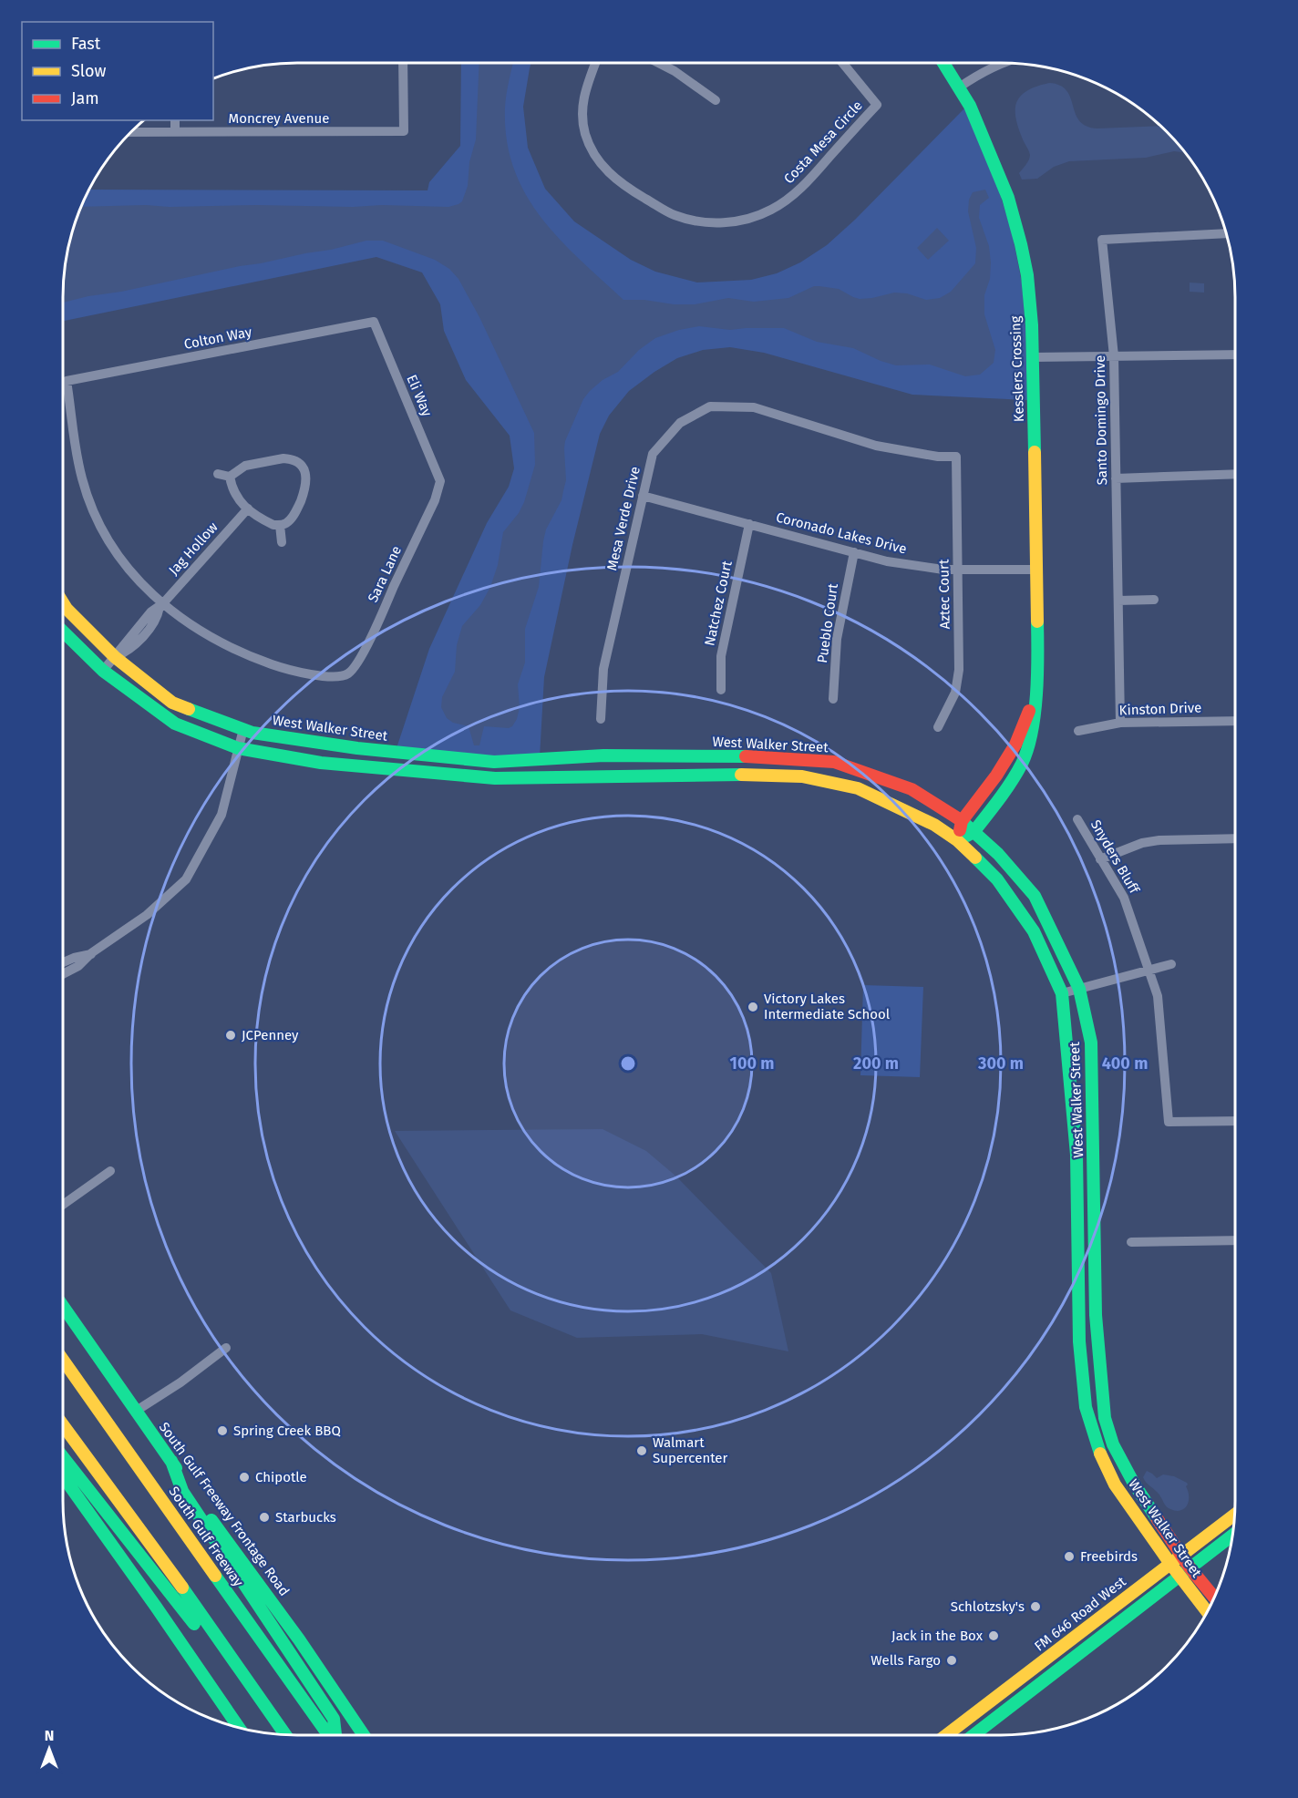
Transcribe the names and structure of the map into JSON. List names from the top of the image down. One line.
{"streets":{"main road":["Kesslers Crossing","West Walker Street","South Gulf Freeway Frontage Road","South Gulf Freeway","FM 646 Road West"],"street":["Moncrey Avenue","Costa Mesa Circle","Colton Way","Eli Way","Santo Domingo Drive","Mesa Verde Drive","Coronado Lakes Drive","Jag Hollow","Sara Lane","Aztec Court","Natchez Court","Pueblo Court","Kinston Drive","Snyders Bluff"]},"crossings":[["Colton Way","Eli Way"],["Colton Way","Jag Hollow"],["Colton Way","Sara Lane"],["Kesslers Crossing","Coronado Lakes Drive"],["Kesslers Crossing","West Walker Street"],["Eli Way","Sara Lane"],["Santo Domingo Drive","Kinston Drive"],["Mesa Verde Drive","Coronado Lakes Drive"],["Mesa Verde Drive","Aztec Court"],["Coronado Lakes Drive","Aztec Court"],["Coronado Lakes Drive","Natchez Court"],["Coronado Lakes Drive","Pueblo Court"],["Jag Hollow","Sara Lane"],["Jag Hollow","West Walker Street"],["West Walker Street","FM 646 Road West"]],"places":["Victory Lakes Intermediate School","JCPenney","Spring Creek BBQ","Walmart Supercenter","Chipotle","Starbucks","Freebirds","Schlotzsky's","Jack in the Box","Wells Fargo"],"legend":["Fast","Slow","Jam"],"north":"top","rings":["100 m","200 m","300 m","400 m"]}
